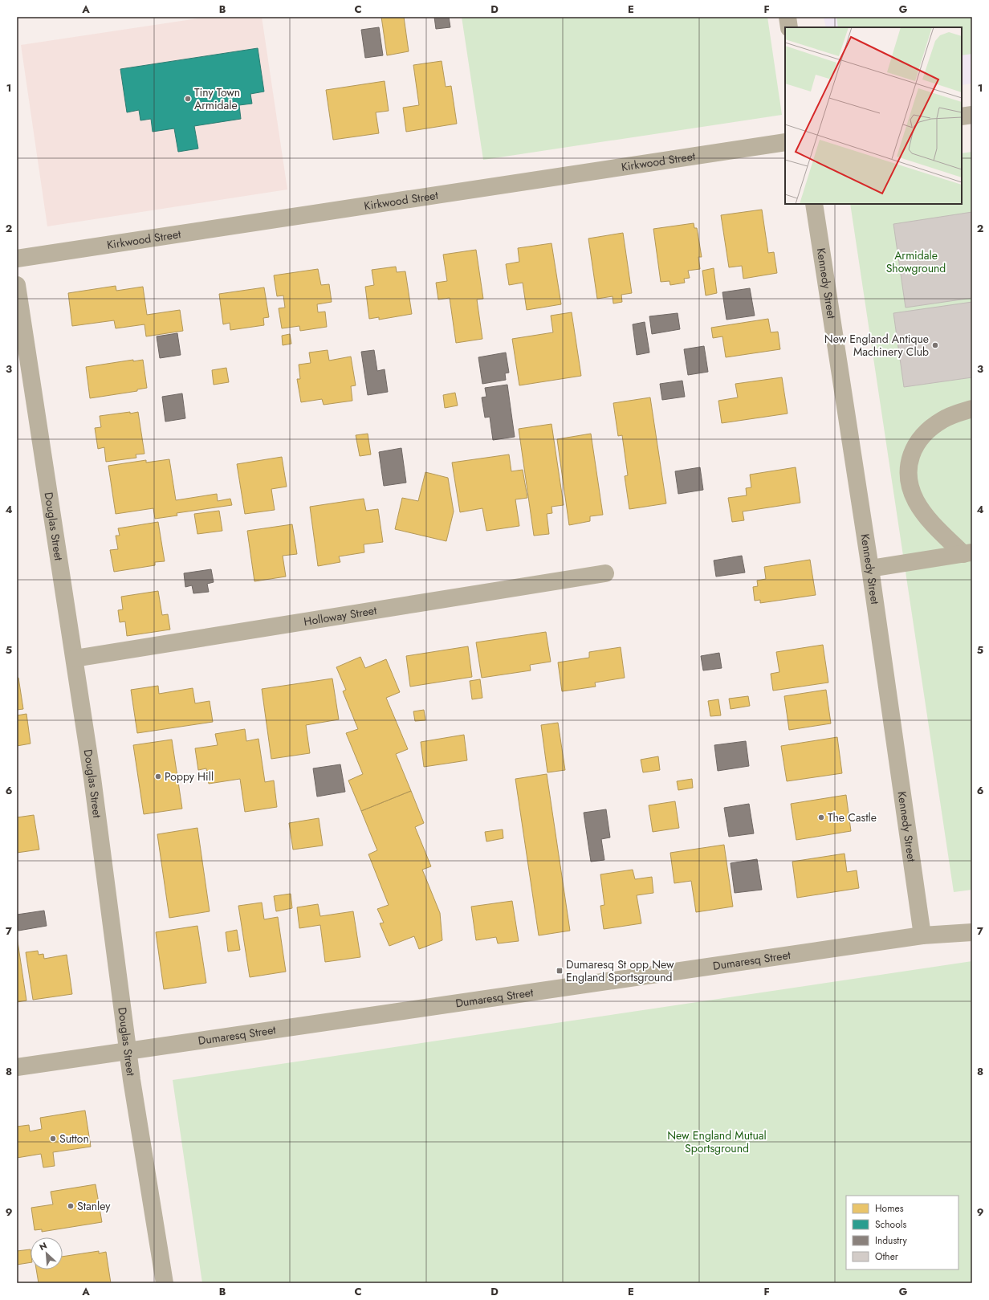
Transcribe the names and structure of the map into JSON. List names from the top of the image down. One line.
{"streets":{"street":["Kirkwood Street","Kennedy Street","Douglas Street","Holloway Street","Dumaresq Street"]},"crossings":[["Kennedy Street","Dumaresq Street"],["Douglas Street","Holloway Street"],["Douglas Street","Dumaresq Street"]],"parks":["Armidale Showground","New England Mutual Sportsground"],"places":{"other":["Tiny Town Armidale","New England Antique Machinery Club","Poppy Hill","The Castle","Sutton","Stanley"],"transit":["Dumaresq St opp New England Sportsground"]},"legend":["Homes","Schools","Industry","Other"],"north":"top left","grid":{"columns":["A","B","C","D","E","F","G"],"rows":["1","2","3","4","5","6","7","8","9"]}}
